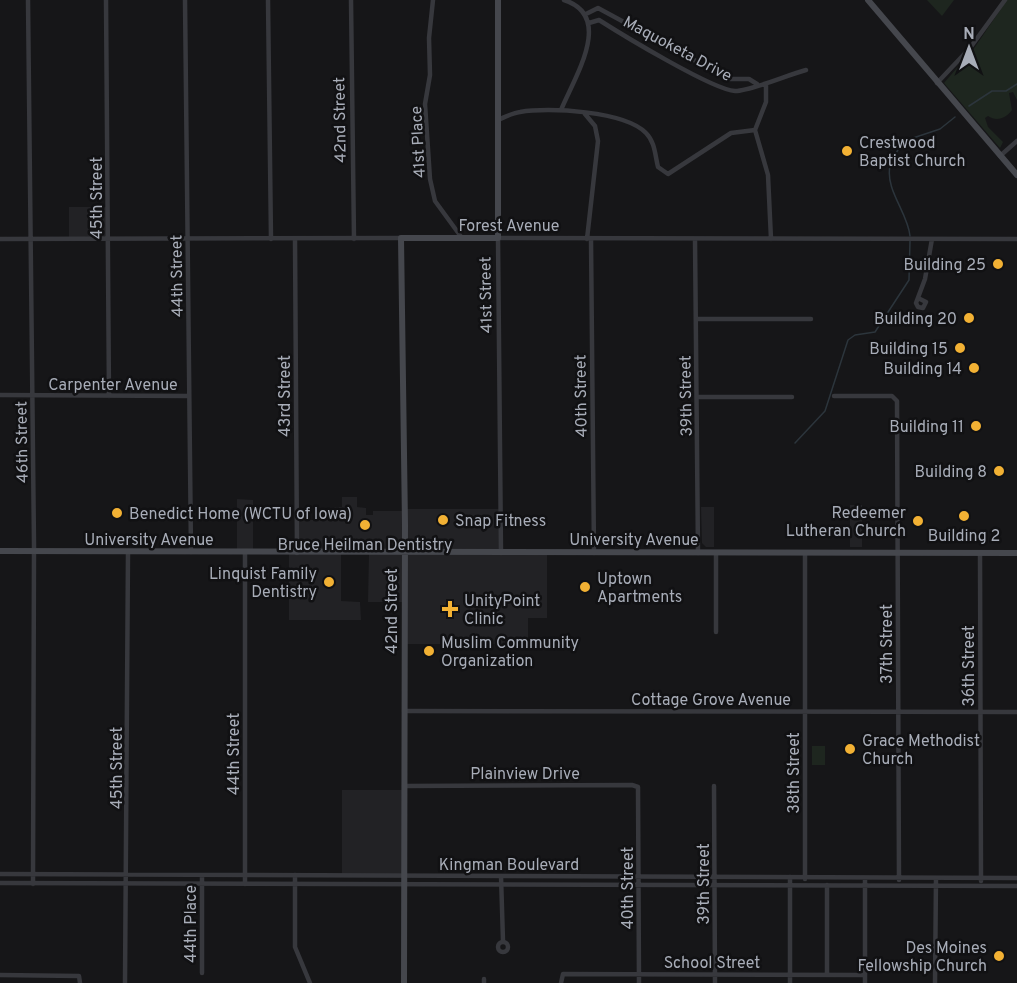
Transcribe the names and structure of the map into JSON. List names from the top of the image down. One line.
{"streets":{"main road":["42nd Street","Forest Avenue","41st Street","University Avenue"],"street":["Maquoketa Drive","41st Place","45th Street","44th Street","Carpenter Avenue","43rd Street","40th Street","39th Street","46th Street","37th Street","36th Street","Cottage Grove Avenue","Plainview Drive","38th Street","Kingman Boulevard","44th Place","School Street"]},"crossings":[["42nd Street","Forest Avenue"],["42nd Street","University Avenue"],["42nd Street","Cottage Grove Avenue"],["42nd Street","Plainview Drive"],["42nd Street","Kingman Boulevard"],["41st Place","Forest Avenue"],["45th Street","Forest Avenue"],["45th Street","Carpenter Avenue"],["45th Street","University Avenue"],["45th Street","Kingman Boulevard"],["Forest Avenue","44th Street"],["Forest Avenue","41st Street"],["Forest Avenue","43rd Street"],["Forest Avenue","40th Street"],["Forest Avenue","39th Street"],["Forest Avenue","46th Street"],["44th Street","Carpenter Avenue"],["44th Street","University Avenue"],["44th Street","Kingman Boulevard"],["41st Street","University Avenue"],["Carpenter Avenue","46th Street"],["43rd Street","University Avenue"],["40th Street","University Avenue"],["40th Street","Plainview Drive"],["40th Street","Kingman Boulevard"],["40th Street","School Street"],["39th Street","University Avenue"],["39th Street","Kingman Boulevard"],["39th Street","School Street"],["46th Street","University Avenue"],["46th Street","Kingman Boulevard"],["University Avenue","37th Street"],["University Avenue","36th Street"],["University Avenue","38th Street"],["37th Street","Cottage Grove Avenue"],["37th Street","Kingman Boulevard"],["36th Street","Cottage Grove Avenue"],["36th Street","Kingman Boulevard"],["Cottage Grove Avenue","38th Street"],["38th Street","Kingman Boulevard"],["Kingman Boulevard","44th Place"]],"places":{"other":["Crestwood Baptist Church","Building 25","Building 20","Building 15","Building 14","Building 11","Building 8","Benedict Home (WCTU of Iowa)","Building 2","Snap Fitness","Redeemer Lutheran Church","Bruce Heilman Dentistry","Linquist Family Dentistry","Uptown Apartments","Muslim Community Organization","Grace Methodist Church","Des Moines Fellowship Church"],"health":["UnityPoint Clinic"]},"north":"top"}
